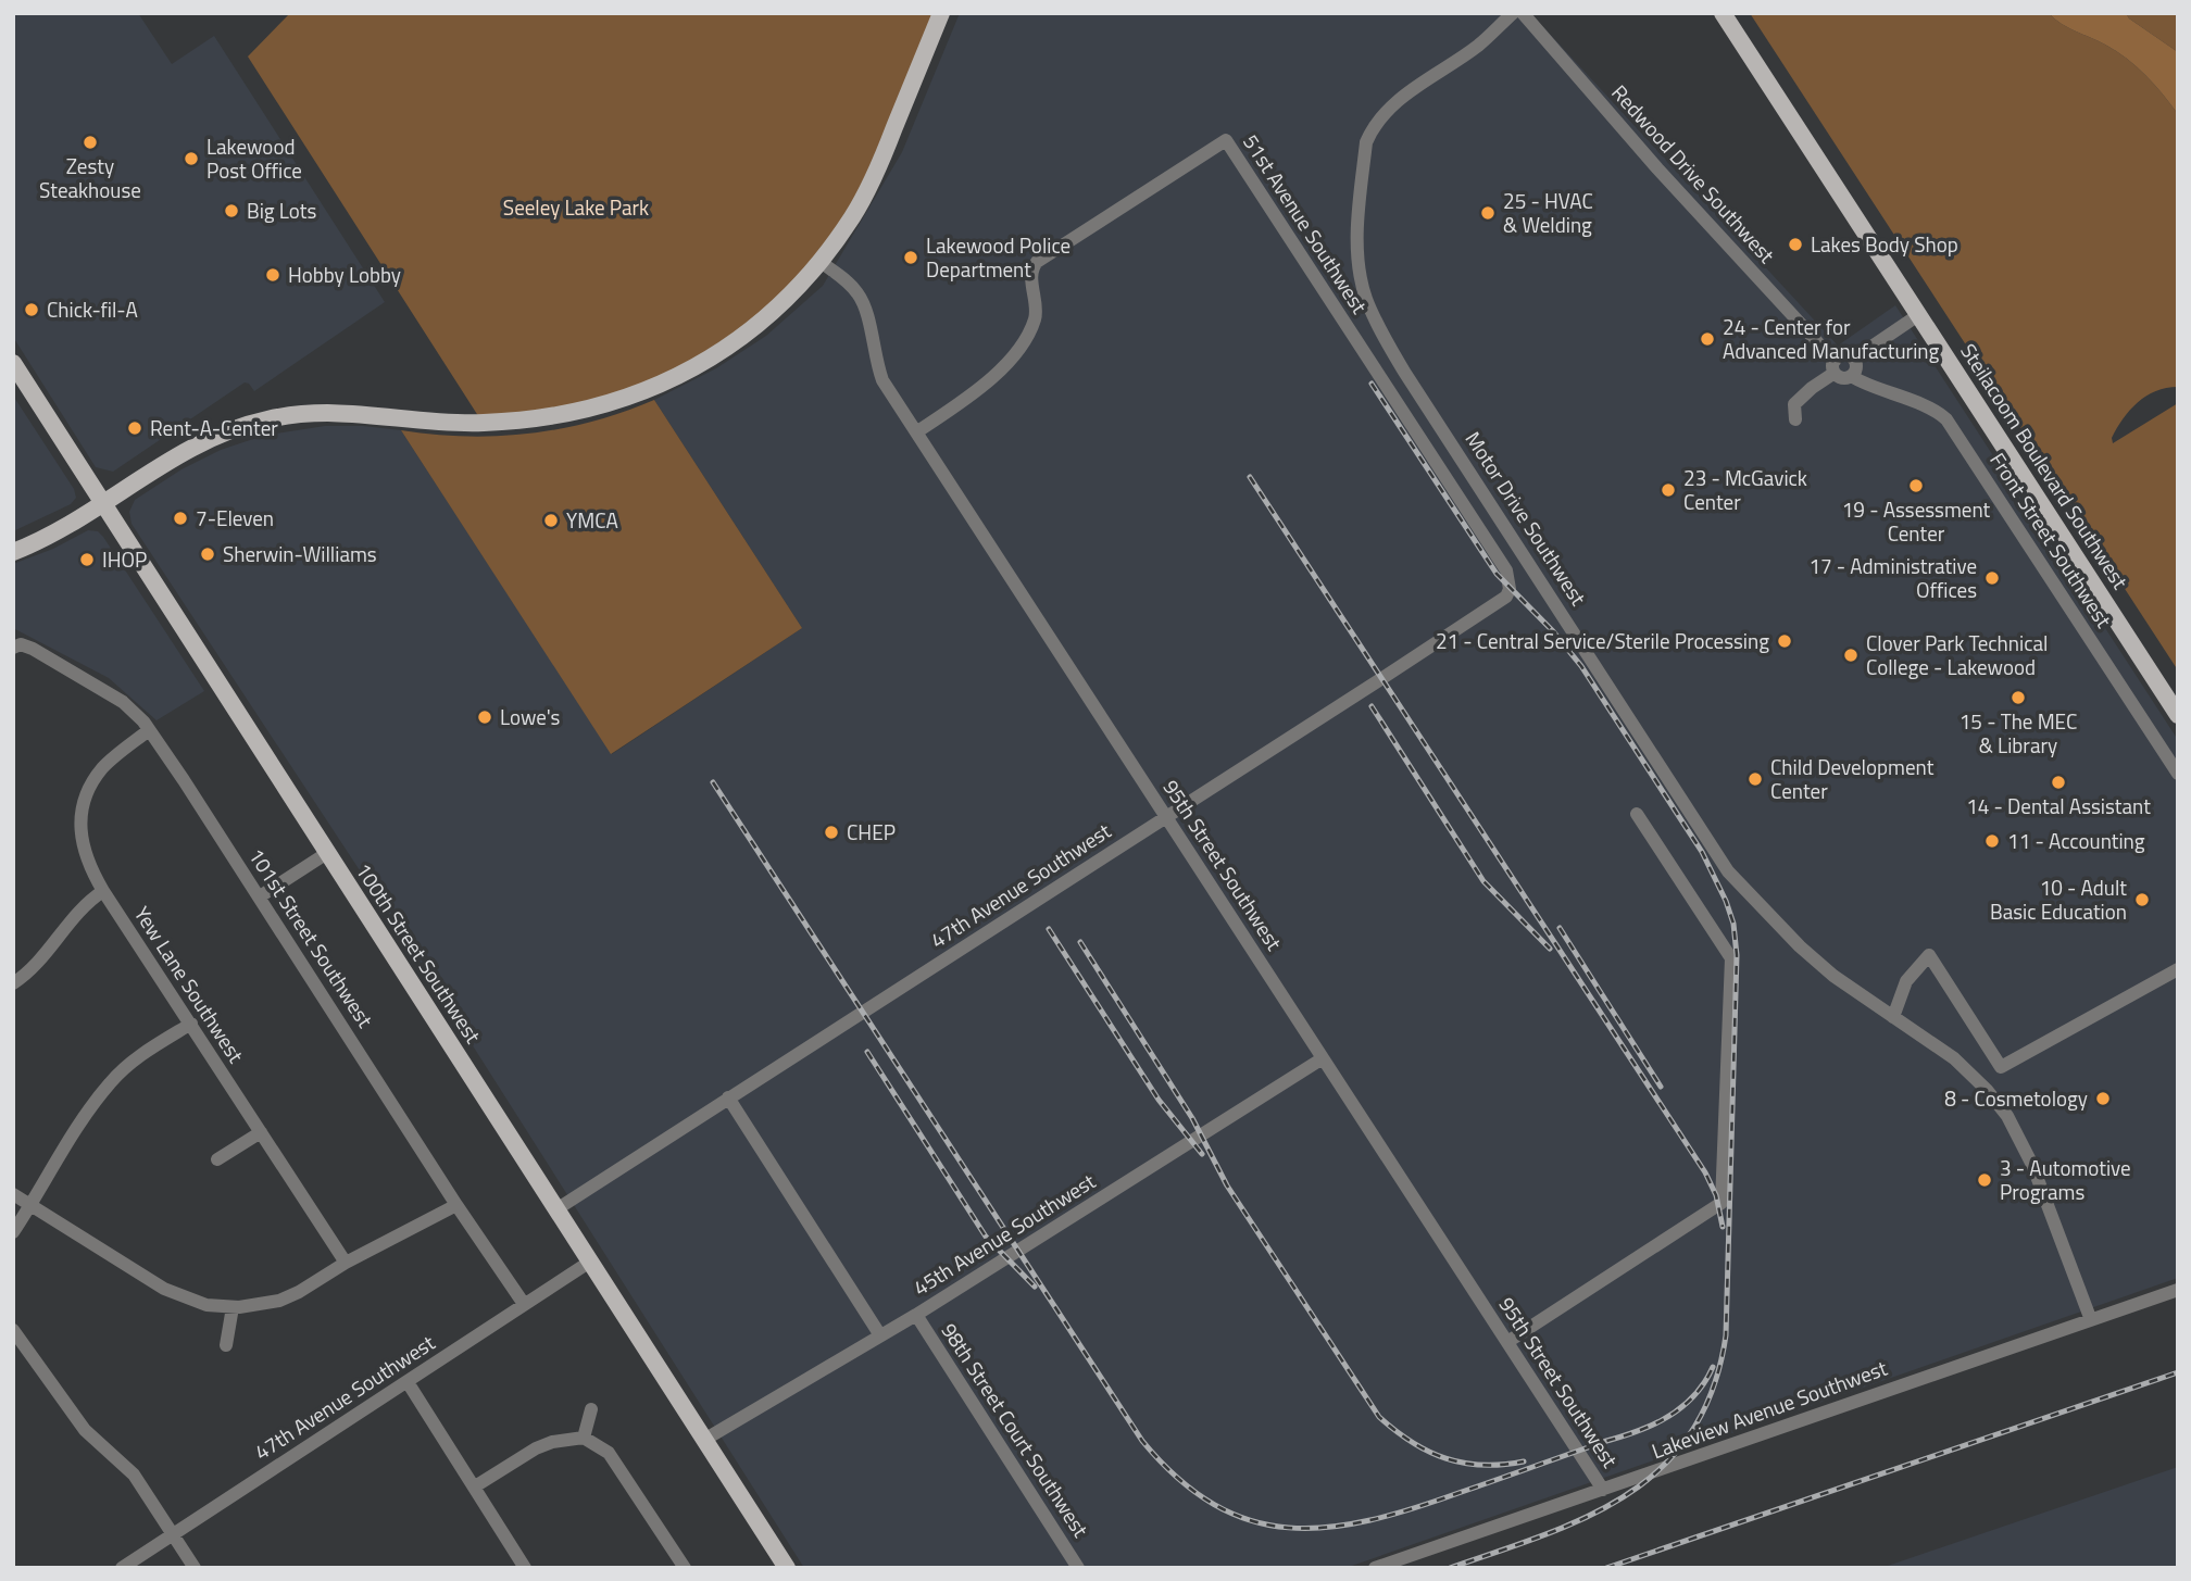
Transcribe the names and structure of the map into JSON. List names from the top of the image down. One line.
{"streets":{"main road":["Steilacoom Boulevard Southwest","100th Street Southwest"],"street":["Redwood Drive Southwest","51st Avenue Southwest","Motor Drive Southwest","Front Street Southwest","95th Street Southwest","47th Avenue Southwest","101st Street Southwest","Yew Lane Southwest","45th Avenue Southwest","Lakeview Avenue Southwest","98th Street Court Southwest"]},"crossings":[["Redwood Drive Southwest","Front Street Southwest"],["51st Avenue Southwest","95th Street Southwest"],["51st Avenue Southwest","47th Avenue Southwest"],["Motor Drive Southwest","Lakeview Avenue Southwest"],["95th Street Southwest","47th Avenue Southwest"],["95th Street Southwest","45th Avenue Southwest"],["95th Street Southwest","Lakeview Avenue Southwest"],["47th Avenue Southwest","101st Street Southwest"],["47th Avenue Southwest","100th Street Southwest"],["101st Street Southwest","Yew Lane Southwest"],["100th Street Southwest","45th Avenue Southwest"],["45th Avenue Southwest","98th Street Court Southwest"]],"parks":["Seeley Lake Park"],"places":["Zesty Steakhouse","Lakewood Post Office","Big Lots","25 - HVAC & Welding","Lakes Body Shop","Lakewood Police Department","Hobby Lobby","Chick-fil-A","24 - Center for Advanced Manufacturing","Rent-A-Center","19 - Assessment Center","23 - McGavick Center","7-Eleven","YMCA","Sherwin-Williams","IHOP","17 - Administrative Offices","21 - Central Service/Sterile Processing","Clover Park Technical College - Lakewood","15 - The MEC & Library","Lowe's","Child Development Center","14 - Dental Assistant","CHEP","11 - Accounting","10 - Adult Basic Education","8 - Cosmetology","3 - Automotive Programs"]}
